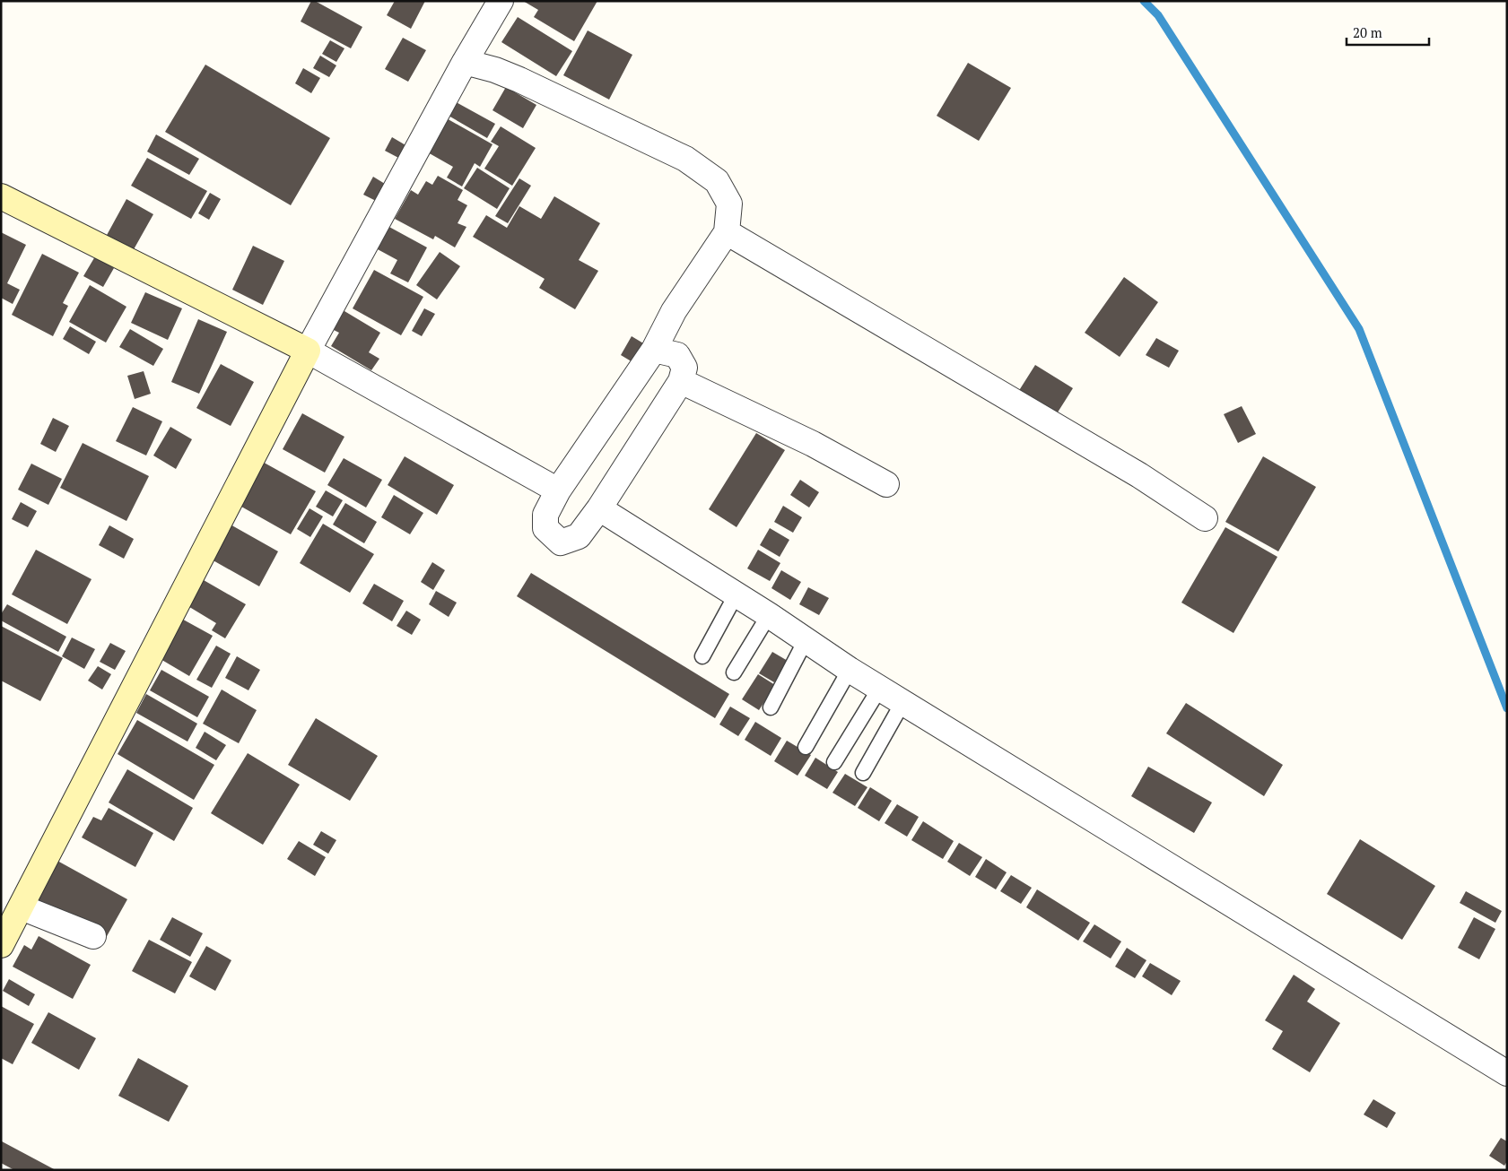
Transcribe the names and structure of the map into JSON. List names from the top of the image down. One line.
{"scale_bar":"20 m"}
